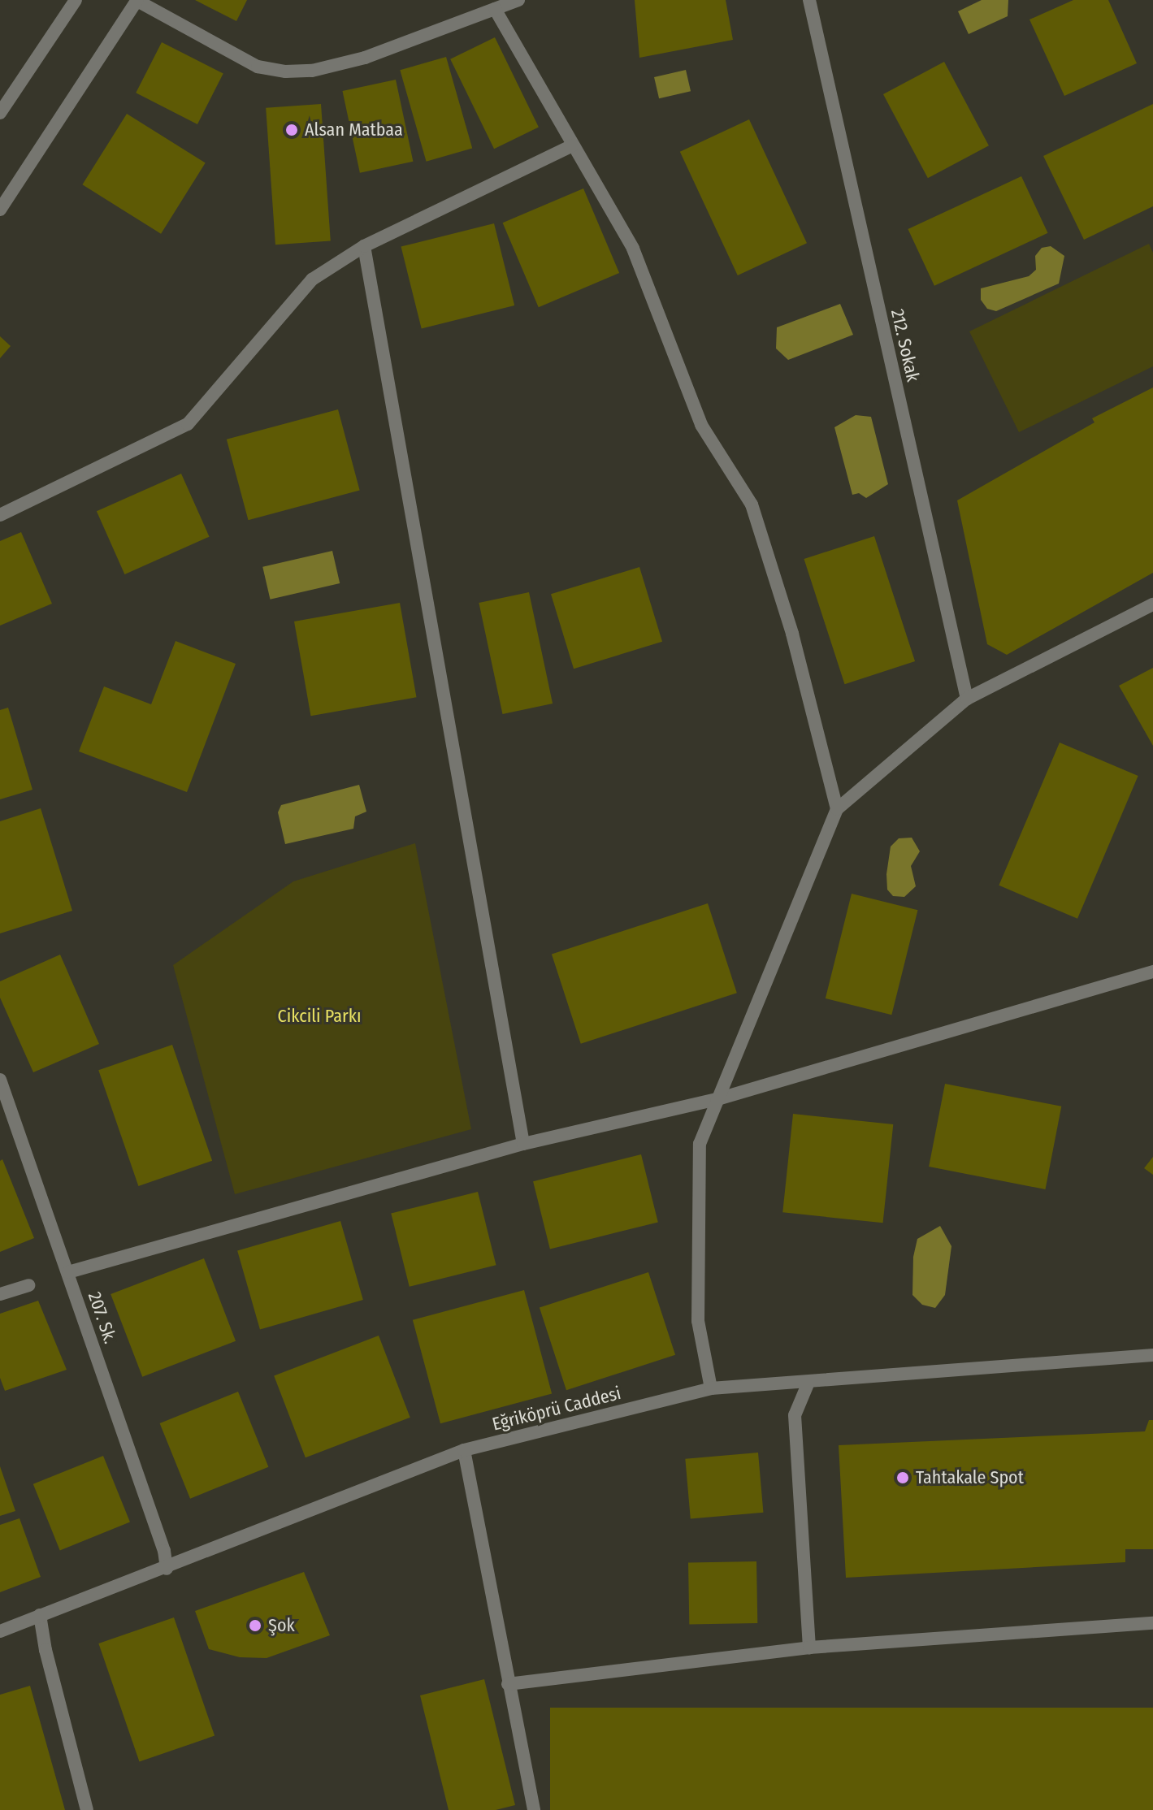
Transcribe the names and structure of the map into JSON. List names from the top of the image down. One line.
{"streets":{"street":["212. Sokak","207. Sk.","Eğriköprü Caddesi"]},"crossings":[["207. Sk.","Eğriköprü Caddesi"]],"parks":["Cikcili Parkı"],"places":["Alsan Matbaa","Tahtakale Spot","Şok"]}
